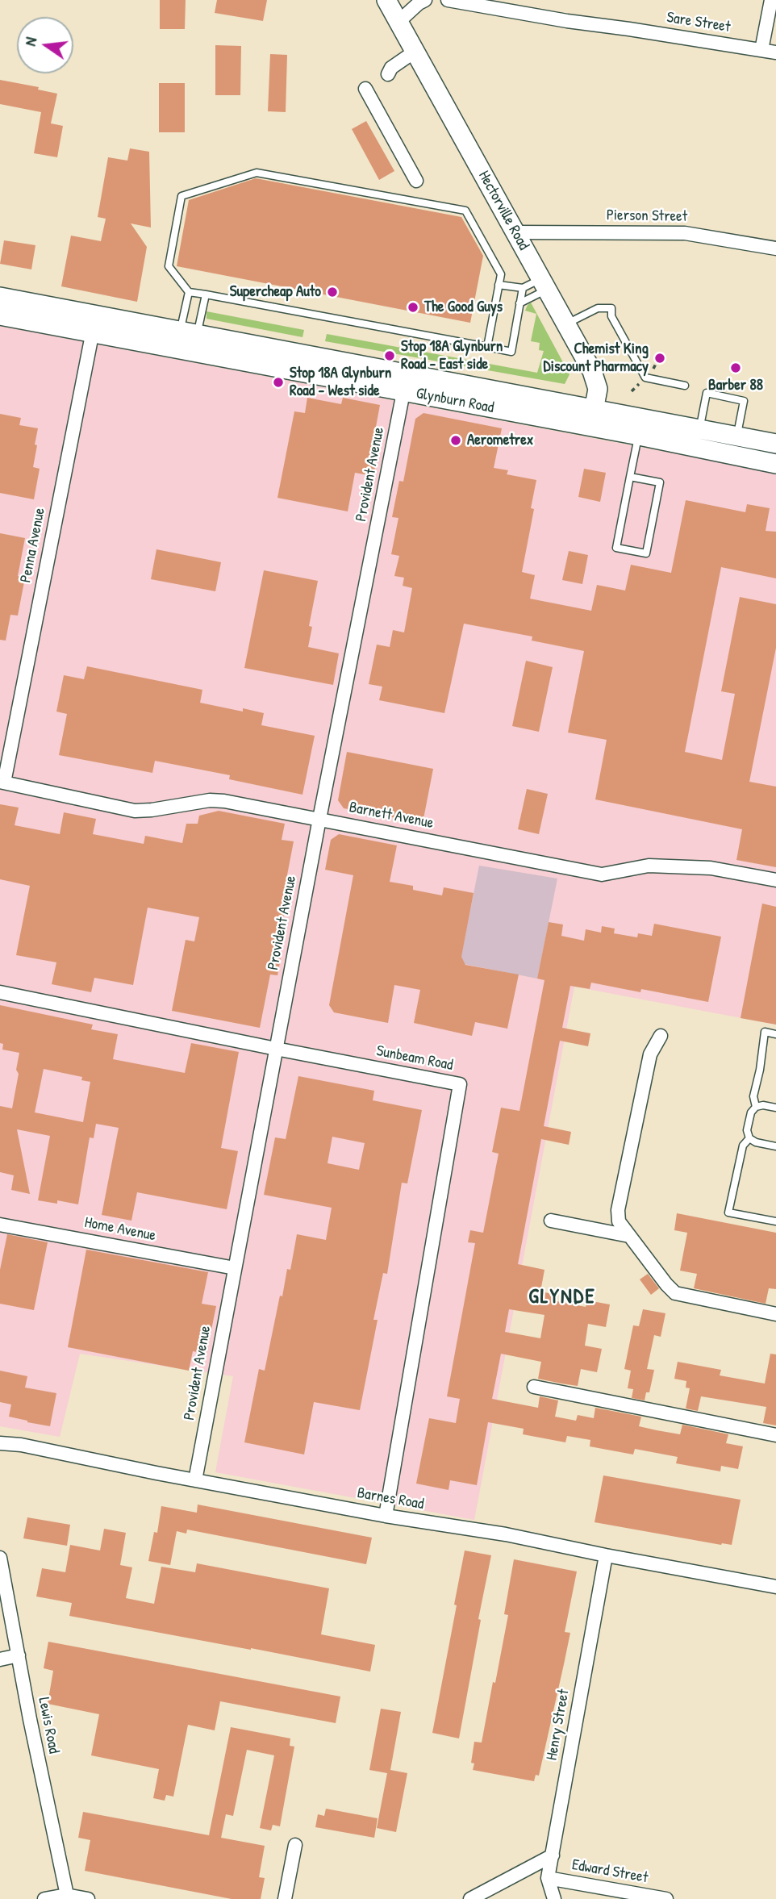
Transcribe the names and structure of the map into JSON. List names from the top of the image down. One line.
{"streets":{"main road":["Hectorville Road","Glynburn Road"],"street":["Sare Street","Pierson Street","Provident Avenue","Penna Avenue","Barnett Avenue","Sunbeam Road","Home Avenue","Barnes Road","Henry Street","Lewis Road","Edward Street"]},"crossings":[["Hectorville Road","Pierson Street"],["Hectorville Road","Glynburn Road"],["Glynburn Road","Provident Avenue"],["Glynburn Road","Penna Avenue"],["Provident Avenue","Barnett Avenue"],["Provident Avenue","Sunbeam Road"],["Provident Avenue","Home Avenue"],["Provident Avenue","Barnes Road"],["Penna Avenue","Barnett Avenue"],["Sunbeam Road","Barnes Road"],["Barnes Road","Henry Street"],["Henry Street","Edward Street"]],"districts":["GLYNDE"],"places":["Supercheap Auto","The Good Guys","Stop 18A Glynburn Road - East side","Chemist King Discount Pharmacy","Barber 88","Stop 18A Glynburn Road - West side","Aerometrex"],"north":"left"}
